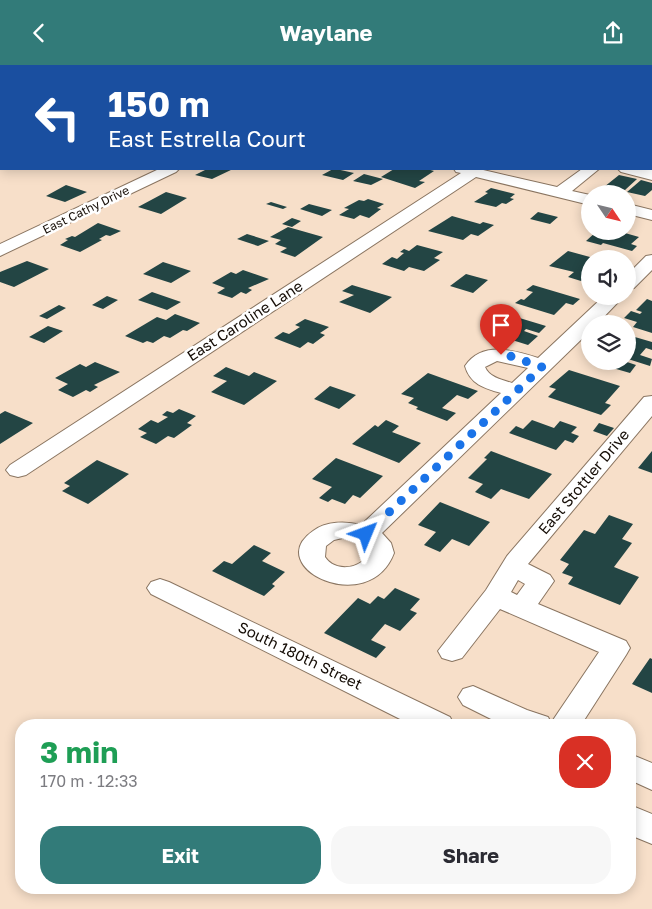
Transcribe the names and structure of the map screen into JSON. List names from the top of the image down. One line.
{"streets":{"street":["East Cathy Drive","East Caroline Lane","East Stottler Drive","South 180th Street"]},"north":"bottom right","page":{"header":"Waylane","turn":["150 m","East Estrella Court"],"heading":["3 min","170 m · 12:33"],"buttons":["Exit","Share"]}}
